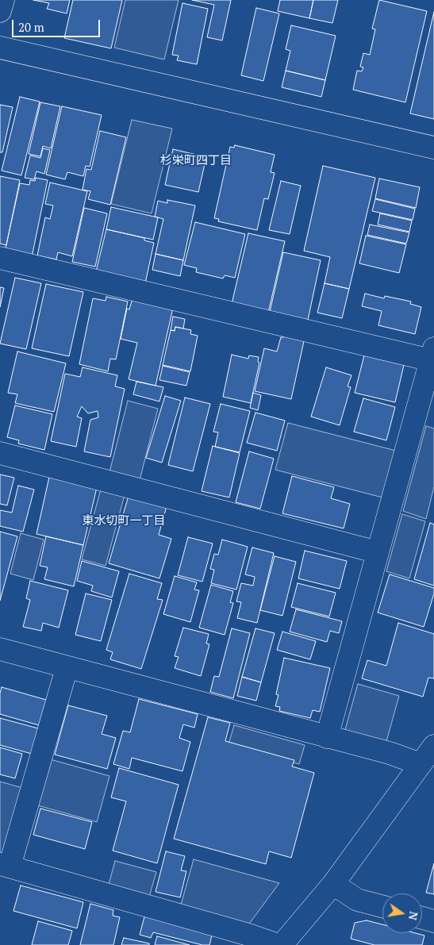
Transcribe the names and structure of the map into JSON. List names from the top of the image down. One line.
{"districts":["杉栄町四丁目","東水切町一丁目"],"scale_bar":"20 m","north":"right"}
